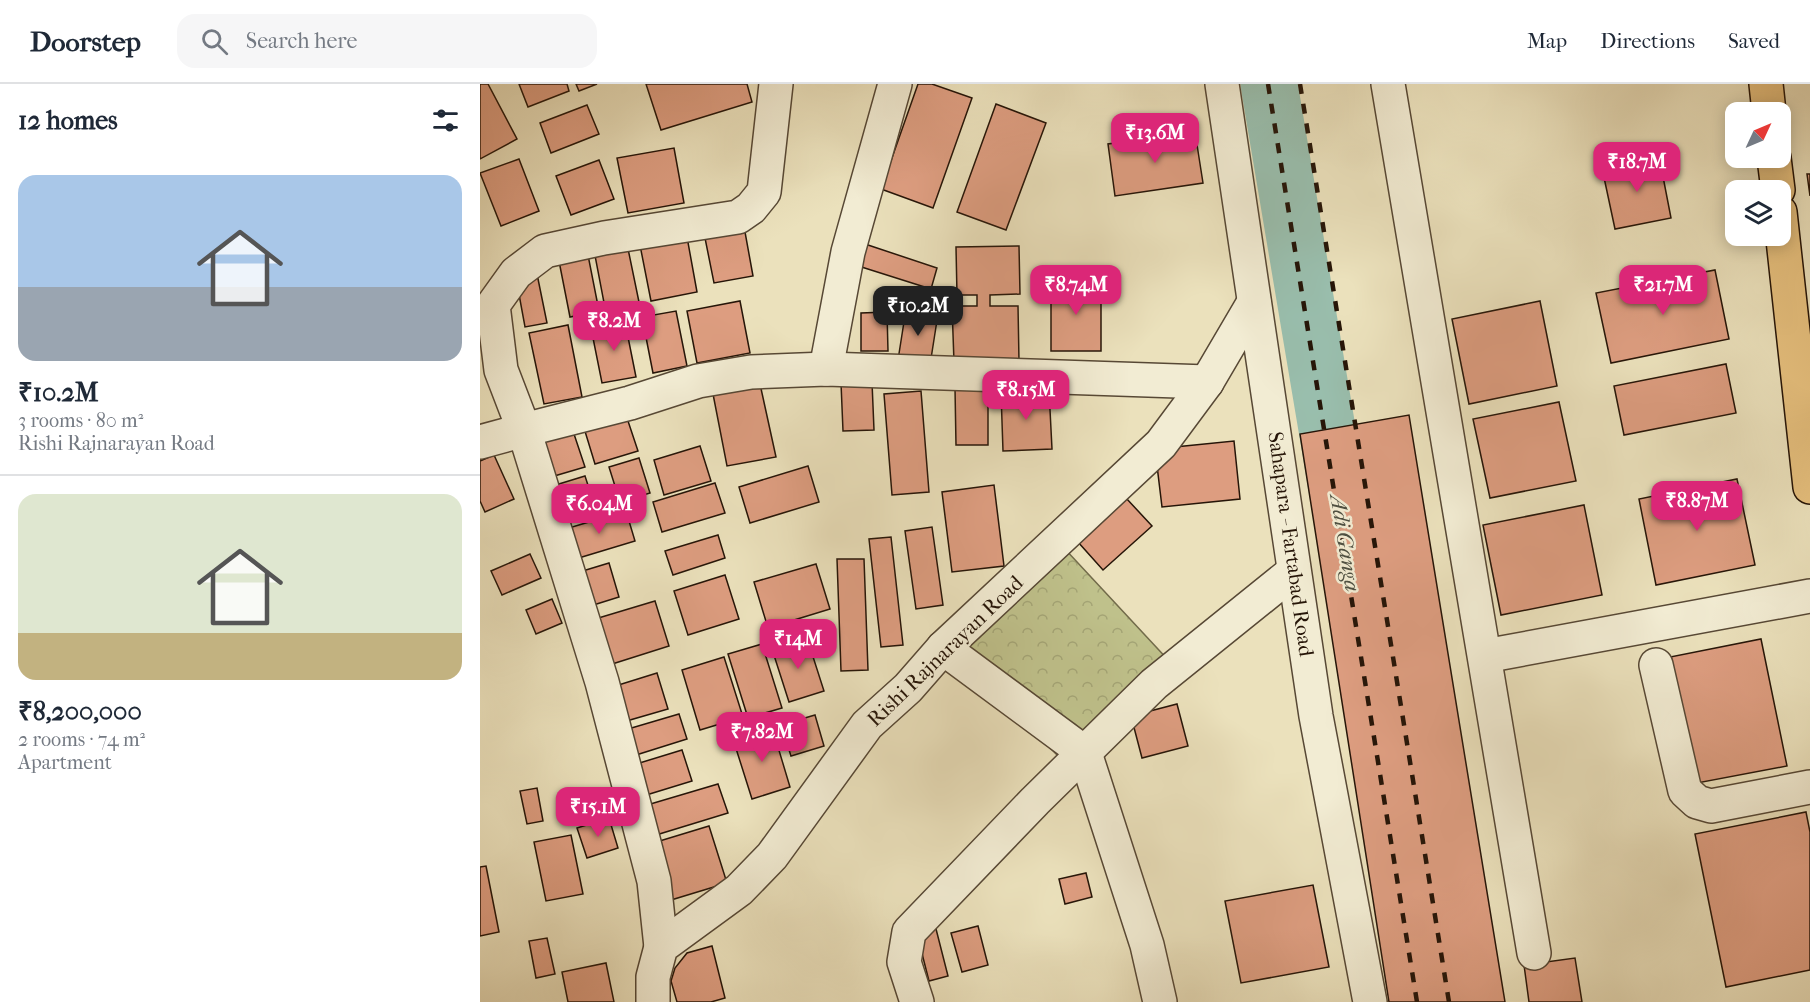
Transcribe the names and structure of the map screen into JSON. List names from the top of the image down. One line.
{"streets":{"street":["Sahapara - Fartabad Road","Rishi Rajnarayan Road"]},"crossings":[["Sahapara - Fartabad Road","Rishi Rajnarayan Road"]],"water":["Adi Ganga"],"north":"top right","page":{"header":"Doorstep","search":"Search here","nav":["Map","Directions","Saved"],"heading":"12 homes","price":["₹13.6M","₹18.7M","₹8.74M","₹21.7M","₹10.2M","₹8.2M","₹8.15M","₹8.87M","₹6.04M","₹14M","₹7.82M","₹15.1M"],"list":[{"name":"₹10.2M","note":"3 rooms · 80 m² · Rishi Rajnarayan Road"},{"name":"₹8,200,000","note":"2 rooms · 74 m² · Apartment"}]}}
